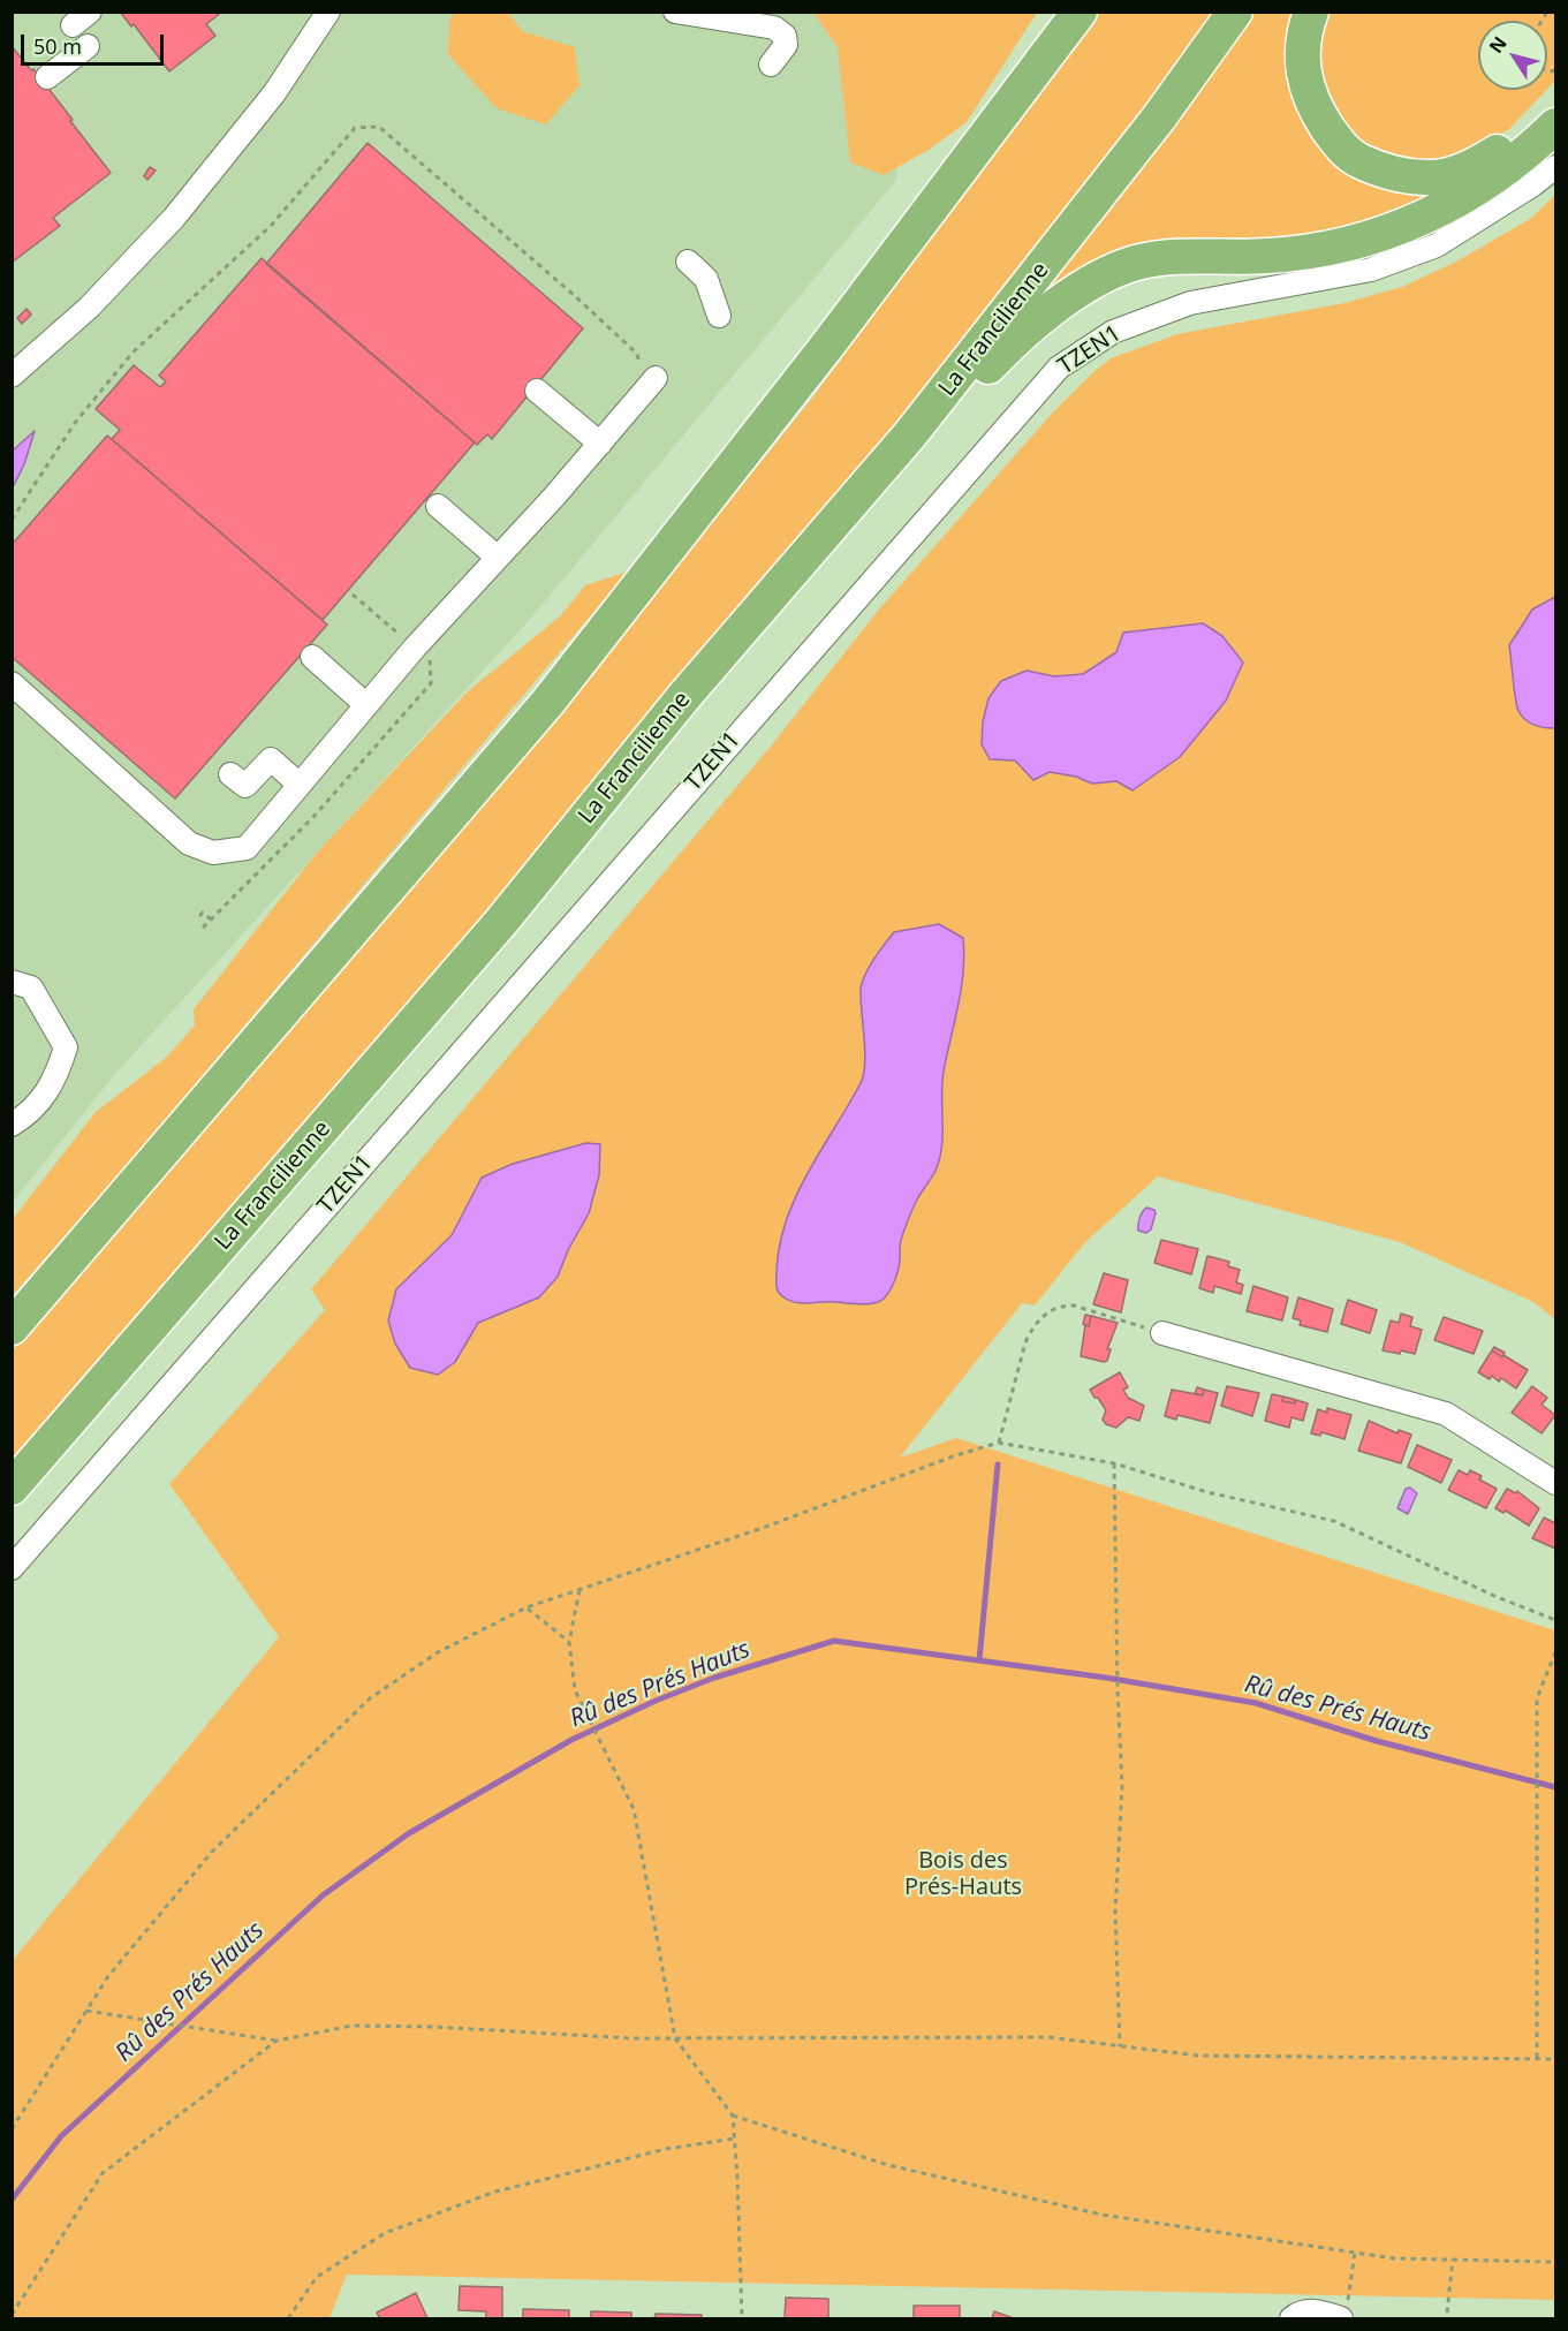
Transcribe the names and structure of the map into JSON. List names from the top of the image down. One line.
{"streets":{"highway":["La Francilienne"],"street":["TZEN1"]},"water":["Rû des Prés Hauts"],"parks":["Bois des Prés-Hauts"],"scale_bar":"50 m","north":"top left"}
